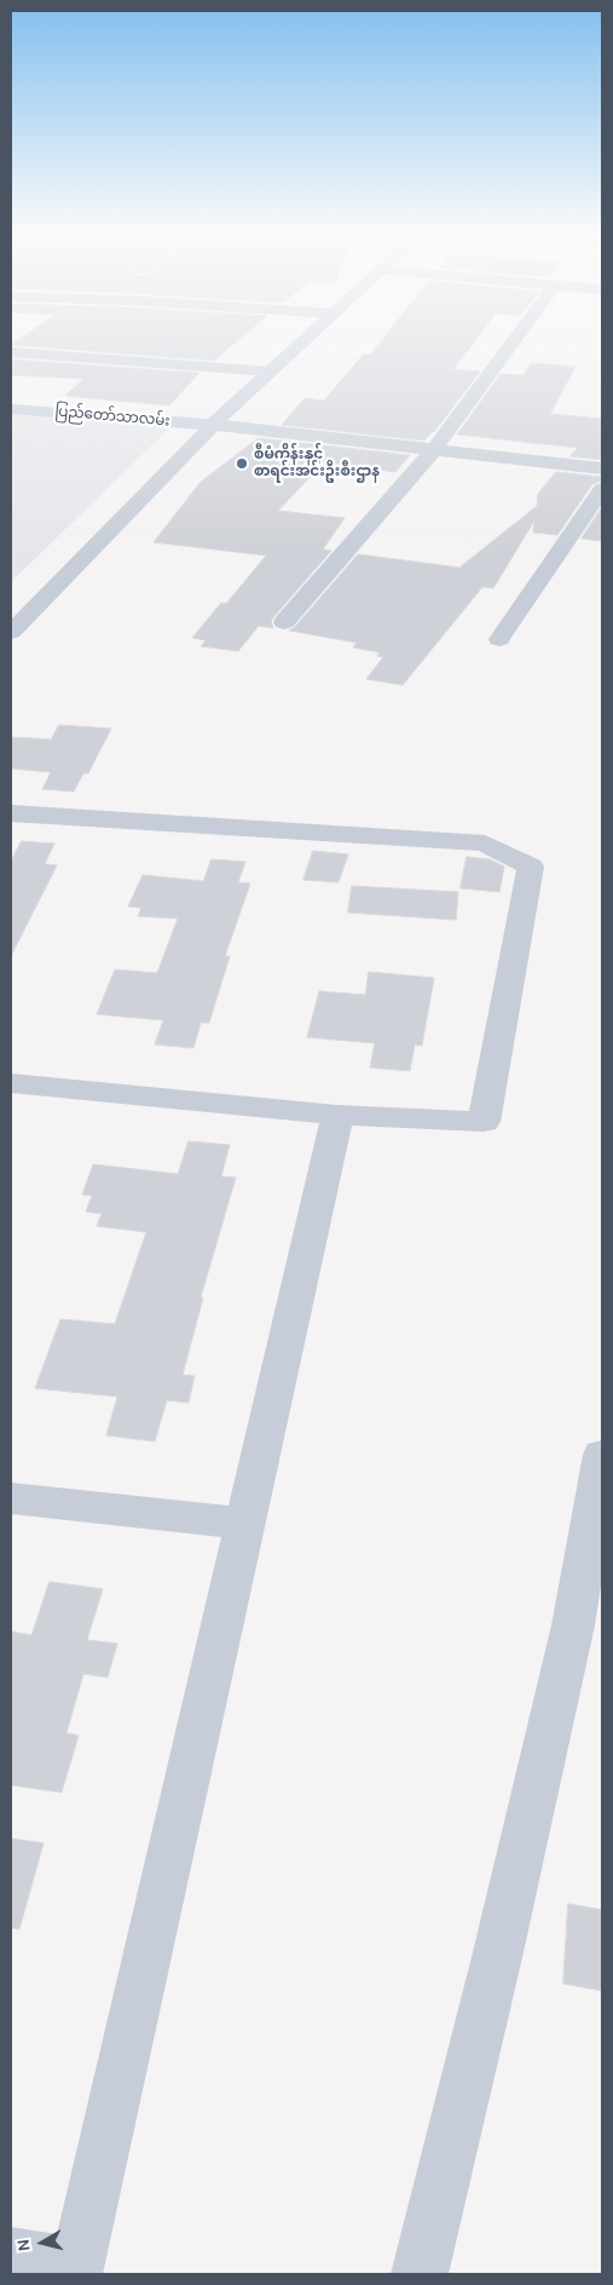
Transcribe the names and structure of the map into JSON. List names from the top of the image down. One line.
{"streets":{"street":["ပြည်တော်သာလမ်း"]},"places":["စီမံကိန်းနှင့် စာရင်းအင်းဦးစီးဌာန"],"north":"left"}
